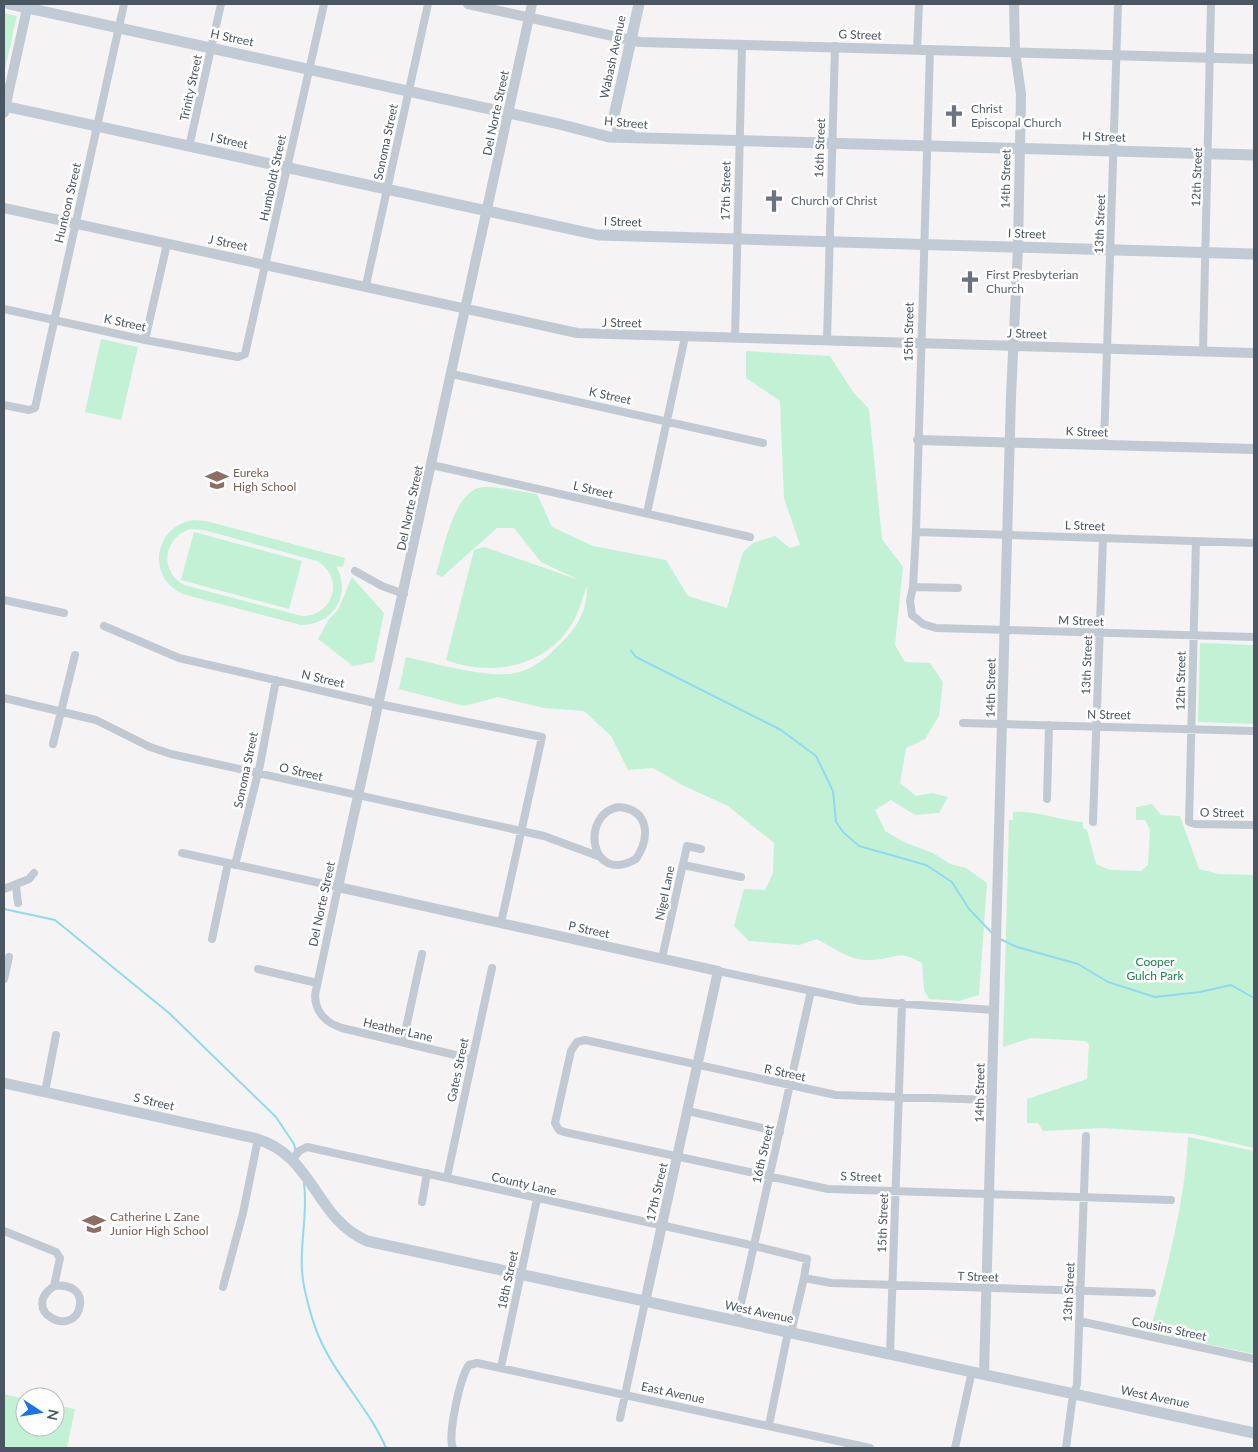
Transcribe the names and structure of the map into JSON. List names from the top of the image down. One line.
{"streets":{"main road":["H Street","Wabash Avenue","I Street","S Street","West Avenue"],"street":["G Street","Trinity Street","Del Norte Street","Sonoma Street","16th Street","12th Street","Humboldt Street","14th Street","17th Street","Huntoon Street","13th Street","J Street","K Street","15th Street","L Street","M Street","N Street","O Street","Nigel Lane","P Street","Heather Lane","Gates Street","R Street","County Lane","T Street","18th Street","Cousins Street","East Avenue"]},"crossings":[["G Street","Wabash Avenue"],["G Street","Del Norte Street"],["G Street","16th Street"],["G Street","12th Street"],["G Street","14th Street"],["G Street","17th Street"],["G Street","13th Street"],["G Street","15th Street"],["H Street","Wabash Avenue"],["H Street","Trinity Street"],["H Street","Del Norte Street"],["H Street","Sonoma Street"],["H Street","16th Street"],["H Street","12th Street"],["H Street","Humboldt Street"],["H Street","14th Street"],["H Street","17th Street"],["H Street","Huntoon Street"],["H Street","13th Street"],["H Street","15th Street"],["Trinity Street","I Street"],["Del Norte Street","I Street"],["Del Norte Street","J Street"],["Del Norte Street","K Street"],["Del Norte Street","L Street"],["Del Norte Street","N Street"],["Del Norte Street","O Street"],["Del Norte Street","P Street"],["Del Norte Street","Heather Lane"],["I Street","Sonoma Street"],["I Street","16th Street"],["I Street","12th Street"],["I Street","Humboldt Street"],["I Street","14th Street"],["I Street","17th Street"],["I Street","Huntoon Street"],["I Street","13th Street"],["I Street","15th Street"],["Sonoma Street","J Street"],["Sonoma Street","N Street"],["Sonoma Street","O Street"],["Sonoma Street","P Street"],["16th Street","J Street"],["16th Street","P Street"],["16th Street","R Street"],["16th Street","S Street"],["16th Street","County Lane"],["16th Street","West Avenue"],["12th Street","J Street"],["12th Street","L Street"],["12th Street","M Street"],["12th Street","N Street"],["12th Street","O Street"],["Humboldt Street","J Street"],["Humboldt Street","K Street"],["14th Street","J Street"],["14th Street","K Street"],["14th Street","L Street"],["14th Street","M Street"],["14th Street","N Street"],["14th Street","P Street"],["14th Street","R Street"],["14th Street","S Street"],["14th Street","T Street"],["14th Street","West Avenue"],["17th Street","J Street"],["17th Street","P Street"],["17th Street","R Street"],["17th Street","S Street"],["17th Street","County Lane"],["17th Street","West Avenue"],["17th Street","East Avenue"],["Huntoon Street","J Street"],["Huntoon Street","K Street"],["13th Street","J Street"],["13th Street","K Street"],["13th Street","L Street"],["13th Street","M Street"],["13th Street","N Street"],["13th Street","S Street"],["13th Street","T Street"],["13th Street","West Avenue"],["13th Street","Cousins Street"],["J Street","15th Street"],["K Street","15th Street"],["15th Street","L Street"],["15th Street","M Street"],["15th Street","P Street"],["15th Street","R Street"],["15th Street","S Street"],["15th Street","T Street"],["15th Street","West Avenue"],["N Street","O Street"],["Nigel Lane","P Street"],["Heather Lane","Gates Street"],["Gates Street","County Lane"],["R Street","S Street"],["S Street","County Lane"],["S Street","West Avenue"],["County Lane","18th Street"],["County Lane","West Avenue"],["18th Street","West Avenue"],["18th Street","East Avenue"]],"parks":["Cooper Gulch Park"],"places":{"church":["Christ Episcopal Church","Church of Christ","First Presbyterian Church"],"school or university":["Eureka High School","Catherine L Zane Junior High School"]},"north":"right"}
